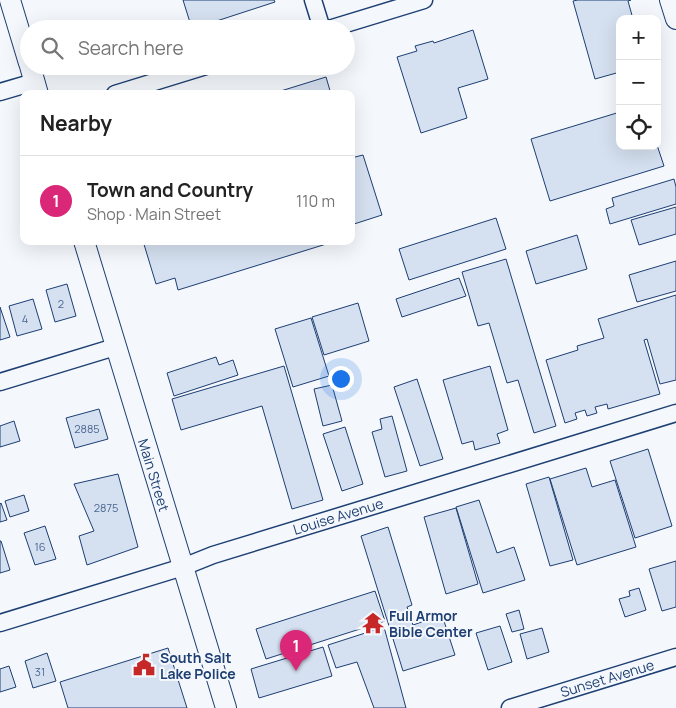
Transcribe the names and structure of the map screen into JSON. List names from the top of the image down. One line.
{"streets":{"street":["Main Street","Louise Avenue","Sunset Avenue"]},"crossings":[["Main Street","Louise Avenue"]],"places":{"temple":["Full Armor Bible Center"],"public building":["South Salt Lake Police"]},"house_numbers":["2","4","2885","2875","16","31"],"page":{"map_buttons":["+","−"],"search":"Search here","heading":"Nearby","list":[{"mark":"1","name":"Town and Country","note":"Shop · Main Street","value":"110 m"}],"pins":"1"}}
